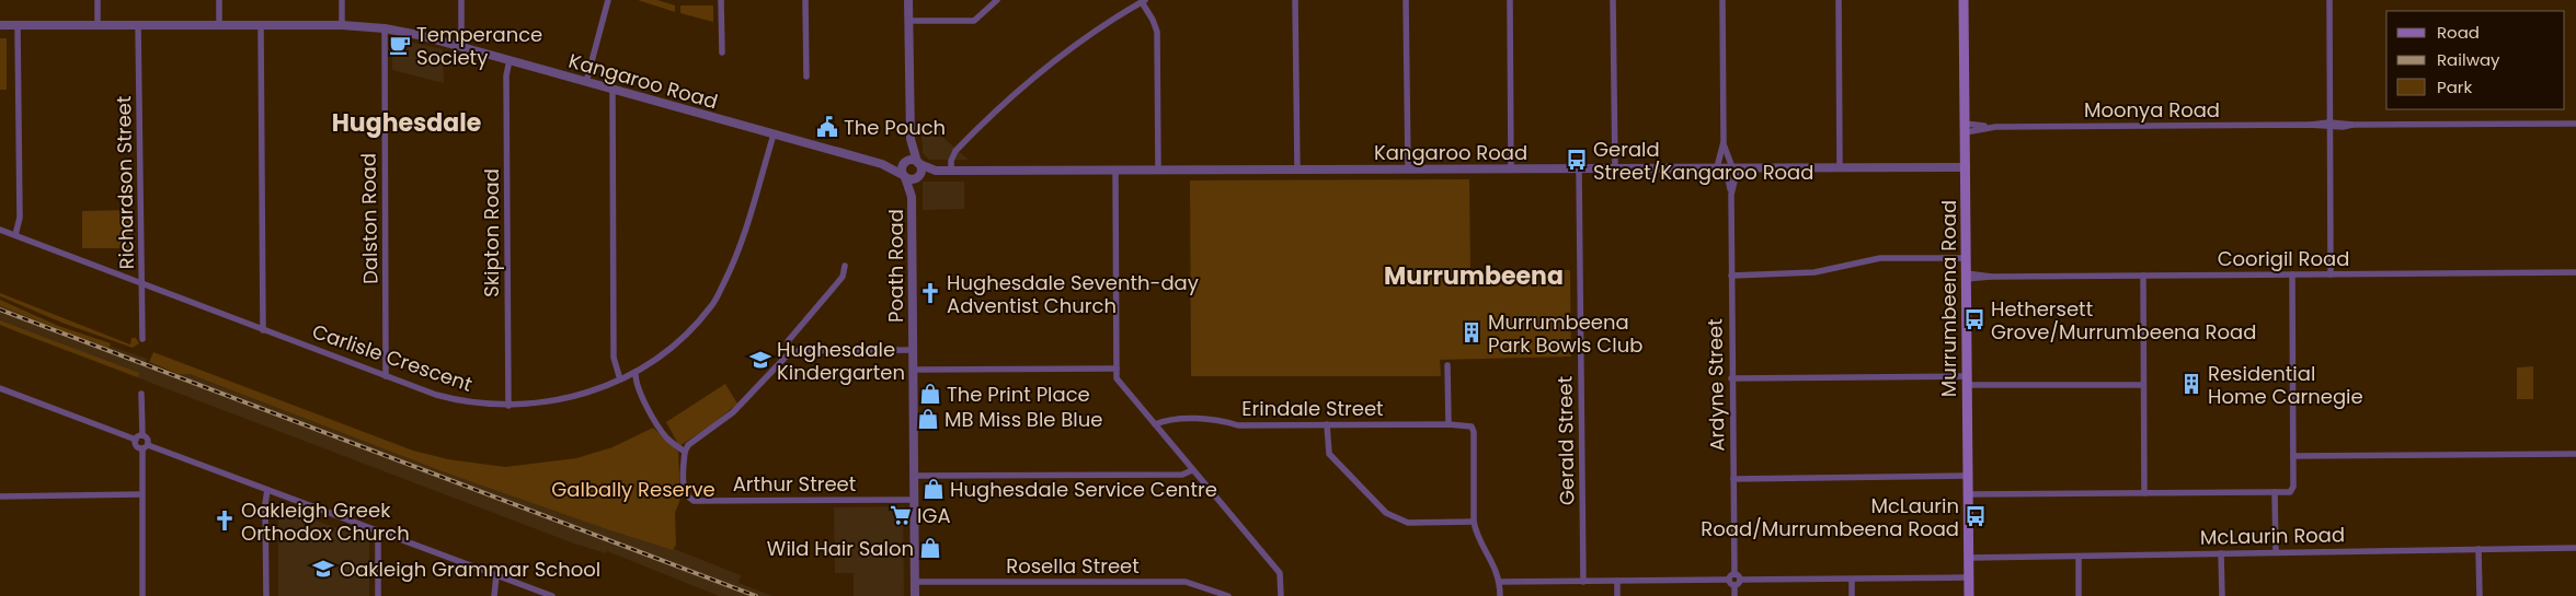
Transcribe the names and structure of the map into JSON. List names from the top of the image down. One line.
{"streets":{"main road":["Murrumbeena Road"],"street":["Kangaroo Road","Moonya Road","Richardson Street","Dalston Road","Skipton Road","Coorigil Road","Poath Road","Carlisle Crescent","Ardyne Street","Erindale Street","Gerald Street","Arthur Street","McLaurin Road","Rosella Street"]},"crossings":[["Kangaroo Road","Richardson Street"],["Kangaroo Road","Dalston Road"],["Kangaroo Road","Skipton Road"],["Kangaroo Road","Poath Road"],["Kangaroo Road","Murrumbeena Road"],["Kangaroo Road","Carlisle Crescent"],["Kangaroo Road","Ardyne Street"],["Kangaroo Road","Gerald Street"],["Moonya Road","Murrumbeena Road"],["Richardson Street","Carlisle Crescent"],["Dalston Road","Carlisle Crescent"],["Skipton Road","Carlisle Crescent"],["Coorigil Road","Murrumbeena Road"],["Poath Road","Arthur Street"],["Poath Road","Rosella Street"],["Murrumbeena Road","McLaurin Road"]],"districts":["Hughesdale","Murrumbeena"],"parks":["Galbally Reserve"],"places":{"cafe":["Temperance Society"],"public building":["The Pouch"],"bus stop":["Gerald Street/Kangaroo Road","Hethersett Grove/Murrumbeena Road","McLaurin Road/Murrumbeena Road"],"church":["Hughesdale Seventh-day Adventist Church","Oakleigh Greek Orthodox Church"],"building":["Murrumbeena Park Bowls Club","Residential Home Carnegie"],"school or university":["Hughesdale Kindergarten","Oakleigh Grammar School"],"shop":["The Print Place","MB Miss Ble Blue","Hughesdale Service Centre","Wild Hair Salon"],"supermarket":["IGA"]},"legend":["Road","Railway","Park"]}
